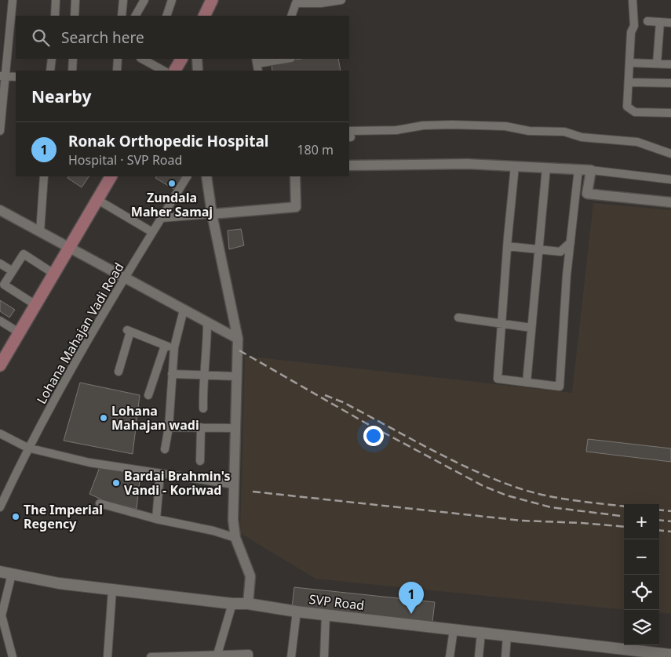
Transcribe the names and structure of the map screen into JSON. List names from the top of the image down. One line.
{"streets":{"main road":["SVP Road"],"street":["Lohana Mahajan Vadi Road"]},"places":["Zundala Maher Samaj","Lohana Mahajan wadi","Bardai Brahmin's Vandi - Koriwad","The Imperial Regency"],"page":{"search":"Search here","heading":"Nearby","list":[{"mark":"1","name":"Ronak Orthopedic Hospital","note":"Hospital · SVP Road","value":"180 m"}],"map_buttons":["+","−"],"pins":"1"}}
